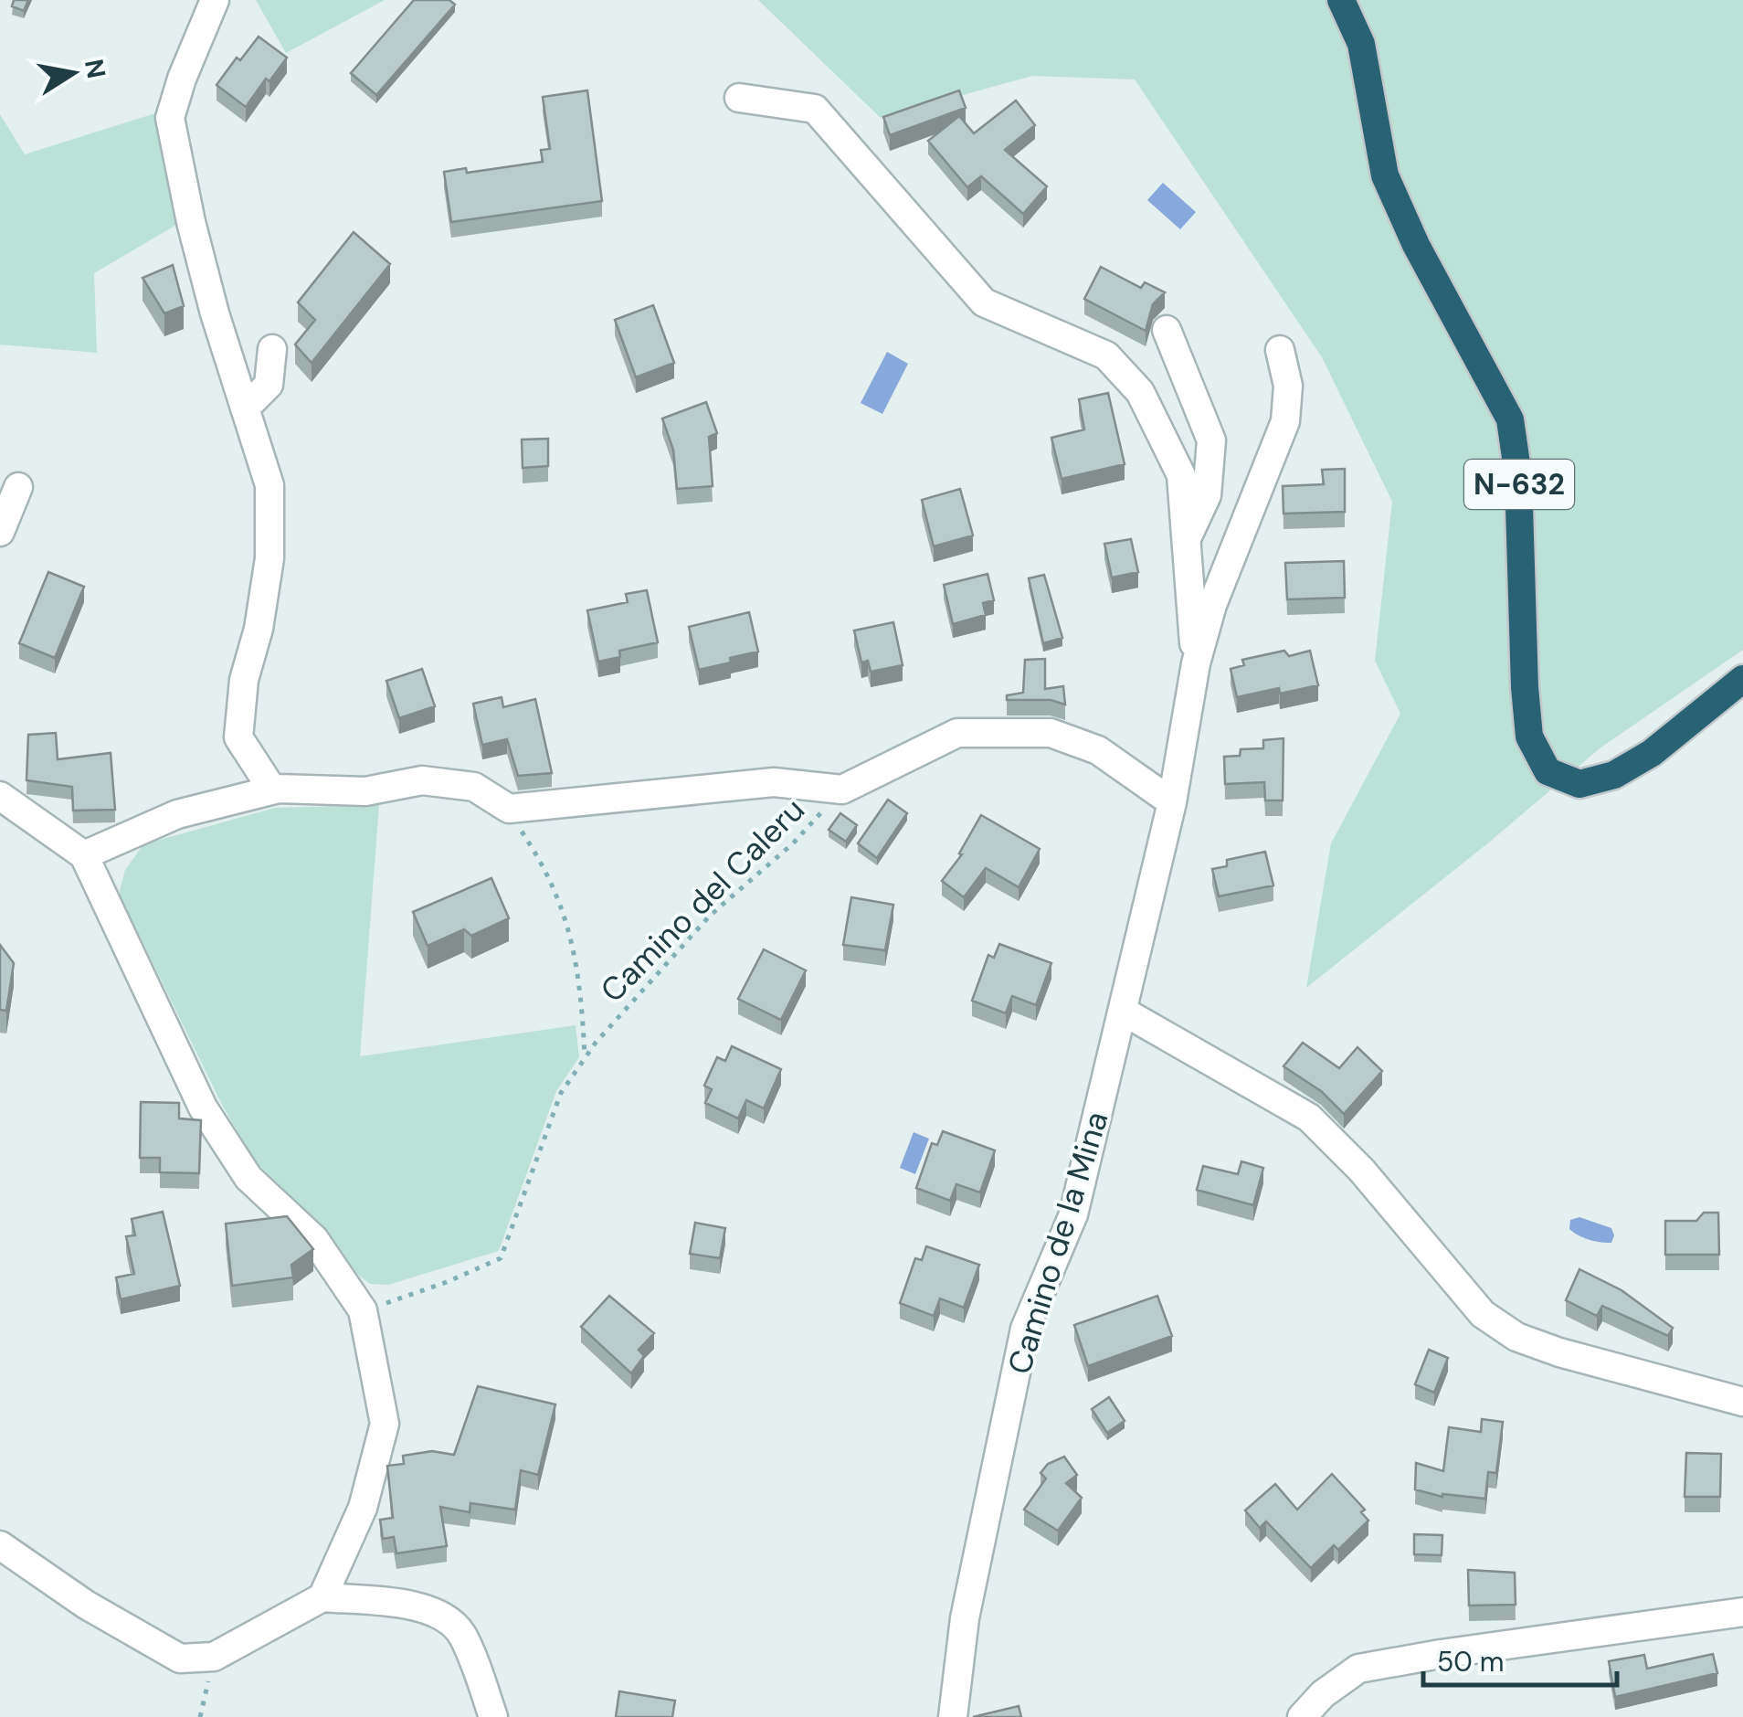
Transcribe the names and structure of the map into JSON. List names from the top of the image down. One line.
{"streets":{"highway":["N-632"],"street":["Camino de la Mina"],"path":["Camino del Caleru"]},"scale_bar":"50 m","north":"right"}
